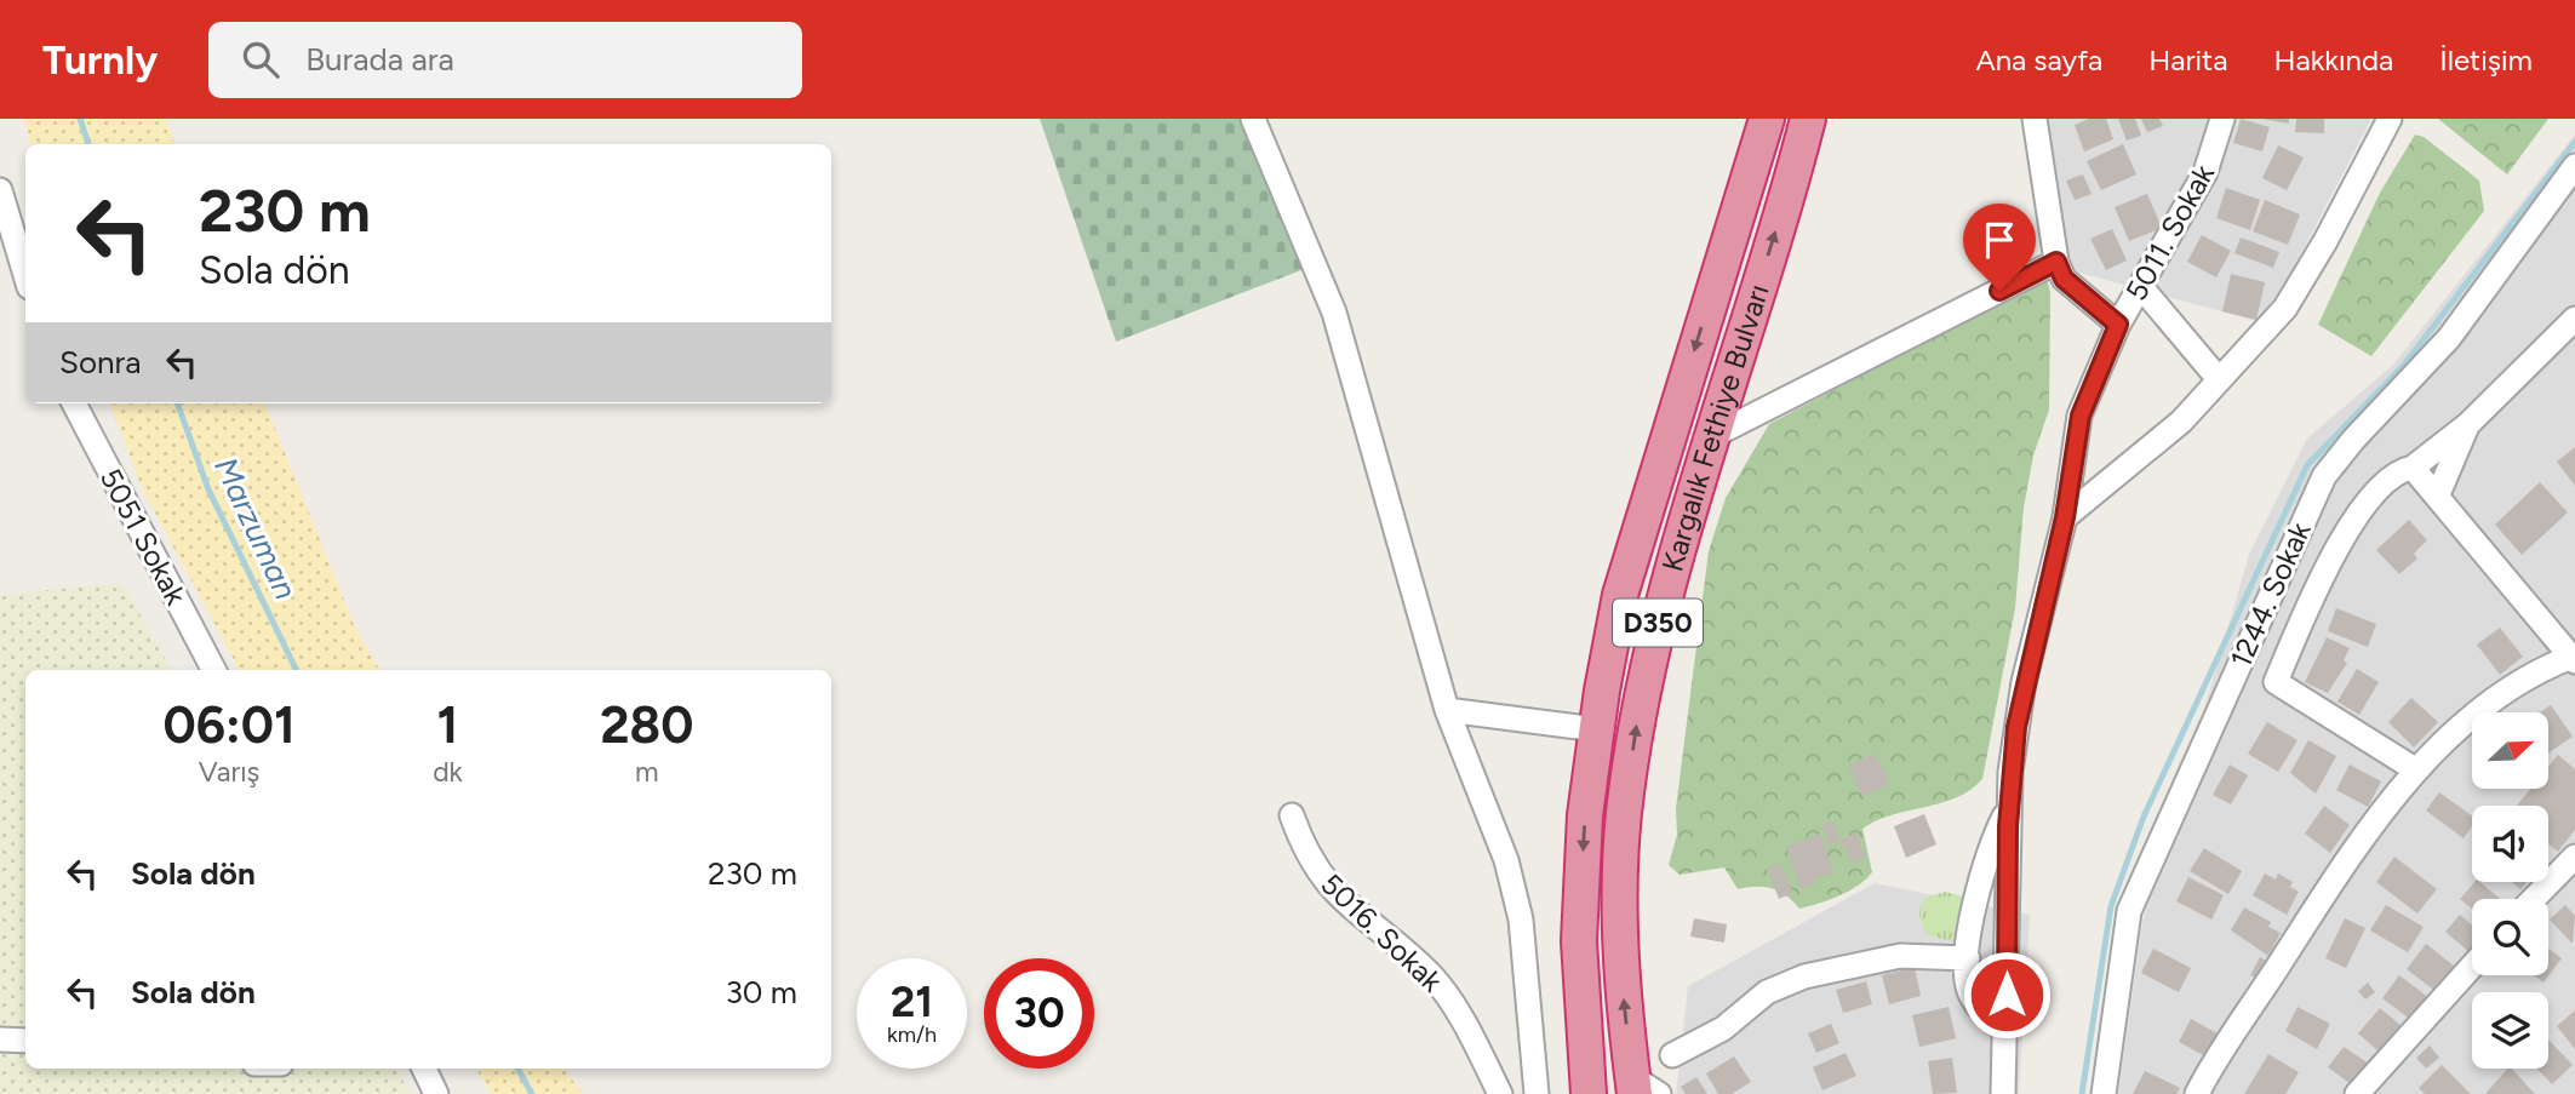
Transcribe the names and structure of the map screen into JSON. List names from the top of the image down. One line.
{"streets":{"highway":["Kargalık Fethiye Bulvarı","D350"],"street":["5011. Sokak","5051 Sokak","1244. Sokak","5016. Sokak"]},"water":["Marzuman"],"north":"top right","page":{"header":"Turnly","search":"Burada ara","nav":["Ana sayfa","Harita","Hakkında","İletişim"],"turn":["230 m","Sola dön"],"then":"Sonra","eta":["06:01","Varış","1","dk","280","m"],"list":[{"name":"Sola dön","value":"230 m"},{"name":"Sola dön","value":"30 m"}],"speed":"21 km/h","limit":"30"}}
